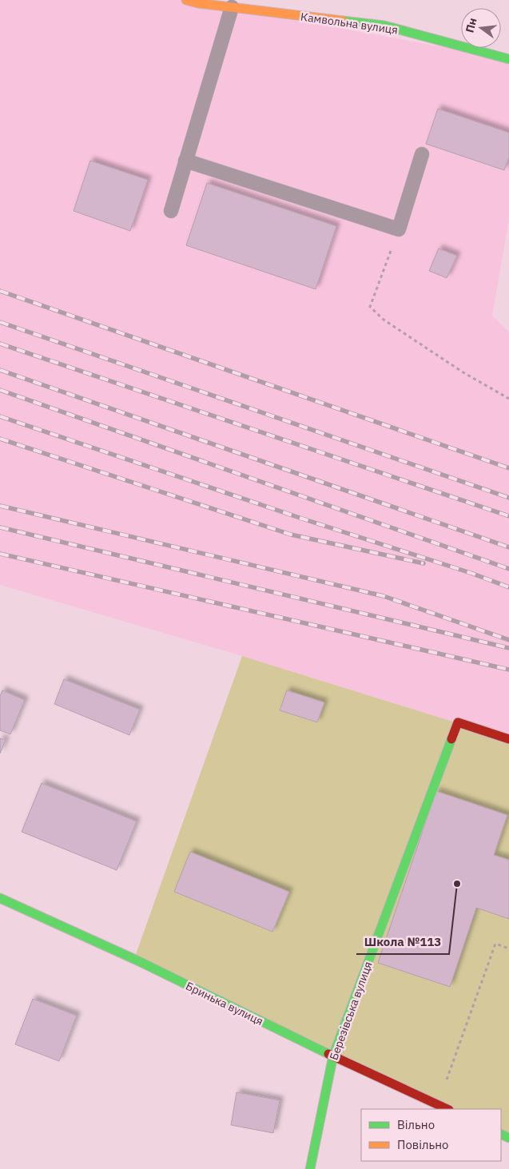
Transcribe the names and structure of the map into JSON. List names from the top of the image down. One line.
{"streets":{"street":["Камвольна вулиця","Бринька вулиця","Березівська вулиця"]},"crossings":[["Бринька вулиця","Березівська вулиця"]],"places":["Школа №113"],"legend":["Вільно","Повільно"],"north":"left"}
